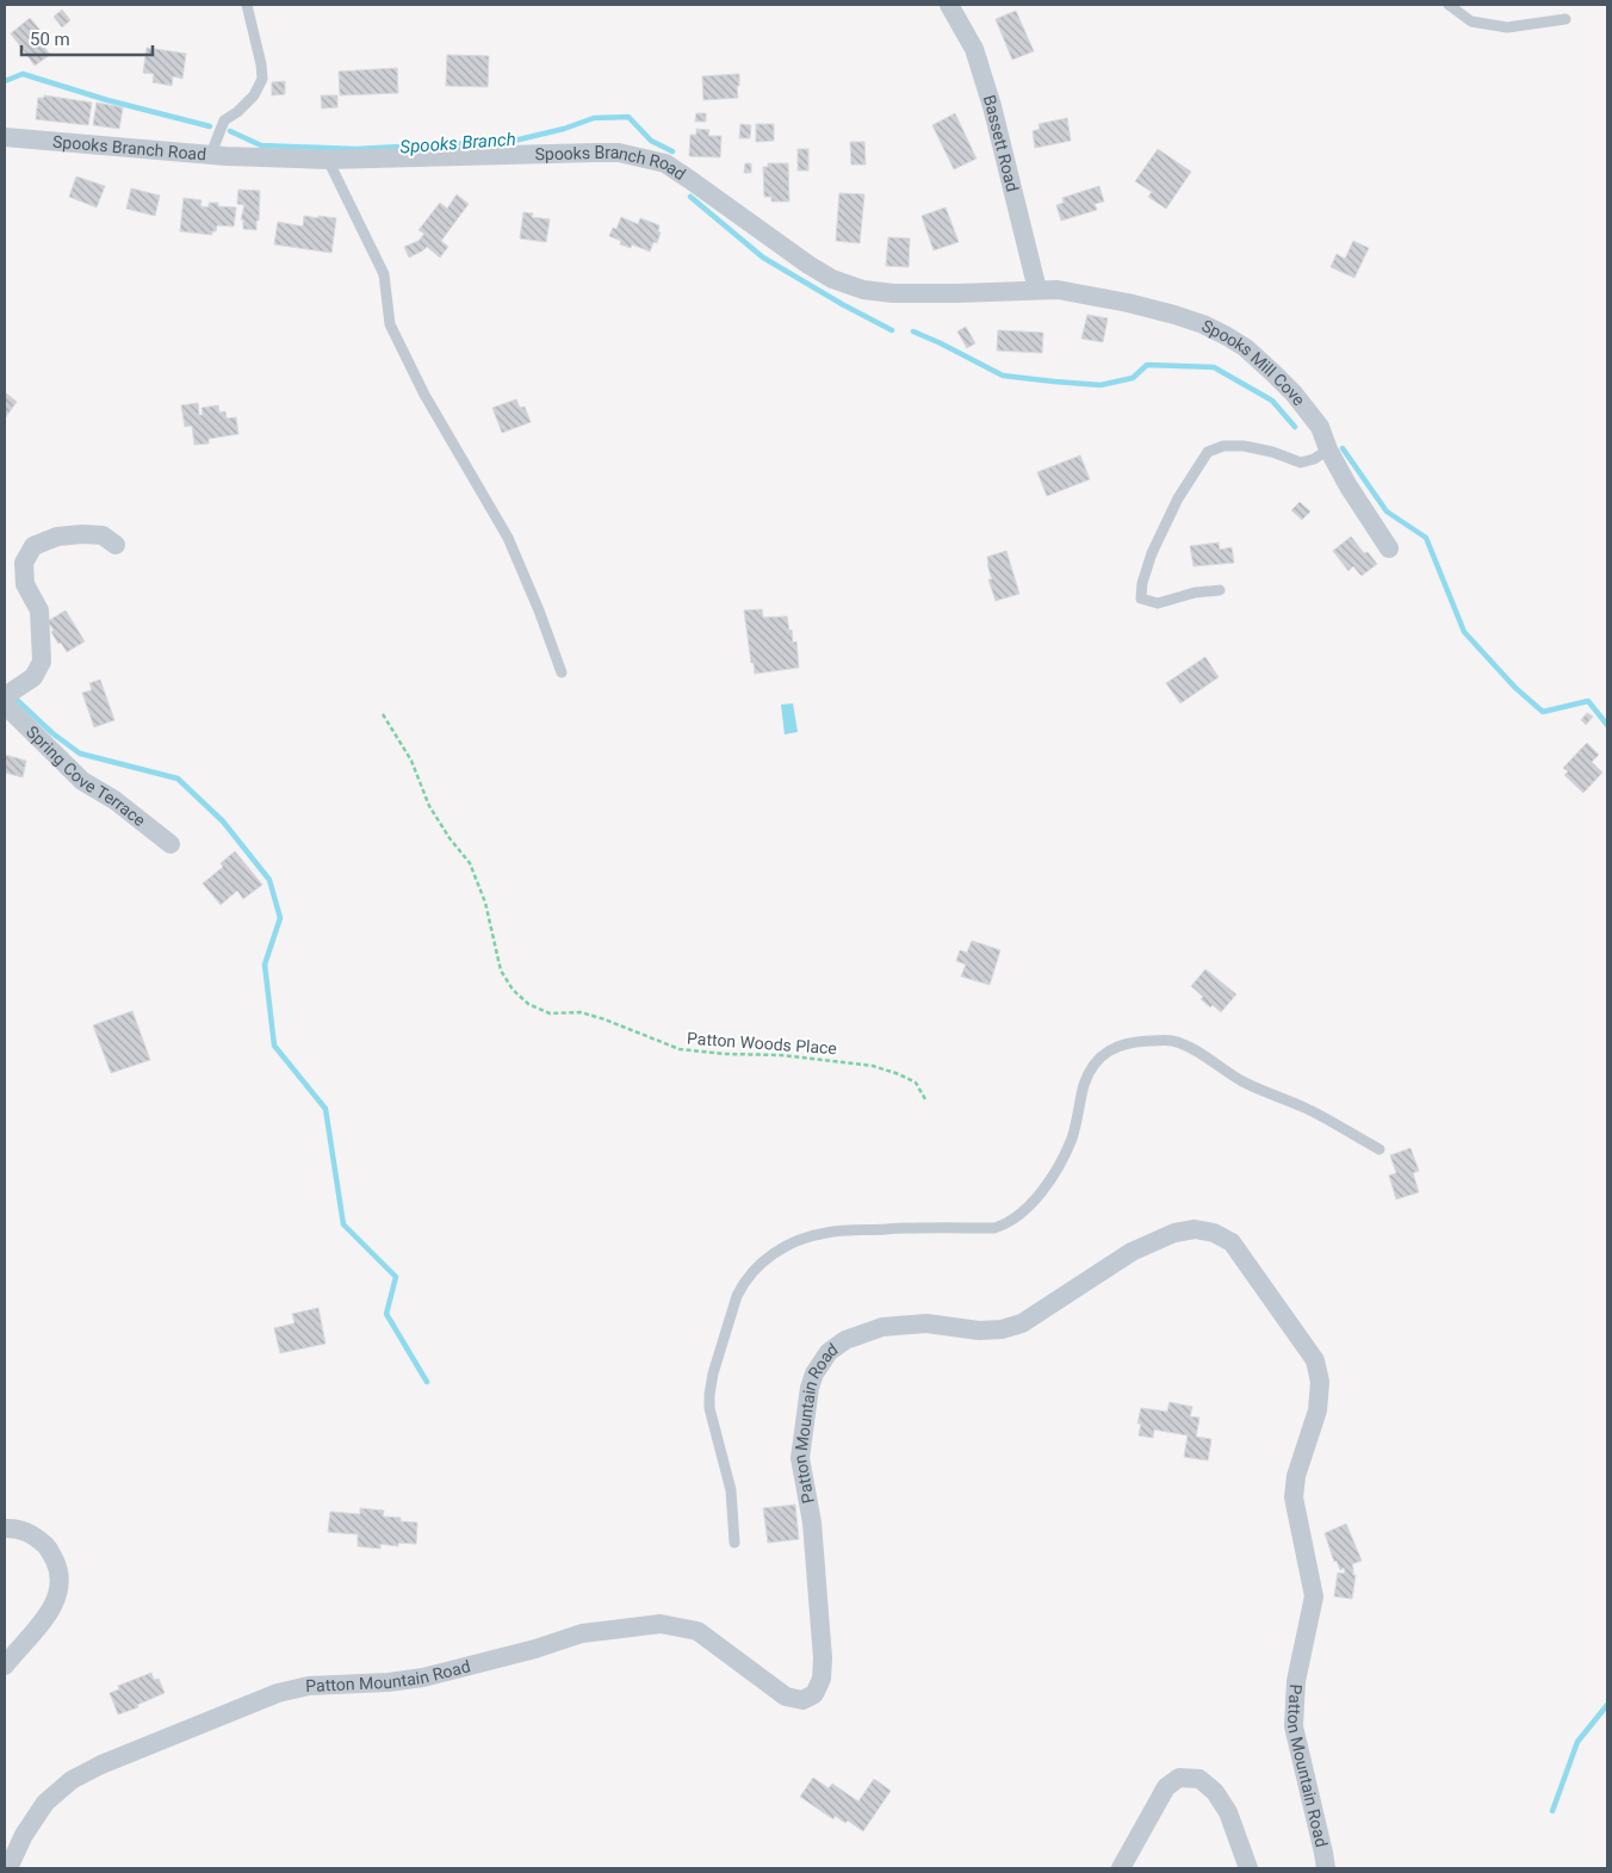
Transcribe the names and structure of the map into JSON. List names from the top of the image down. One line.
{"streets":{"street":["Bassett Road","Spooks Branch Road","Spooks Mill Cove","Spring Cove Terrace","Patton Mountain Road"],"path":["Patton Woods Place"]},"crossings":[["Bassett Road","Spooks Branch Road"],["Bassett Road","Spooks Mill Cove"],["Spooks Branch Road","Spooks Mill Cove"]],"water":["Spooks Branch"],"scale_bar":"50 m"}
